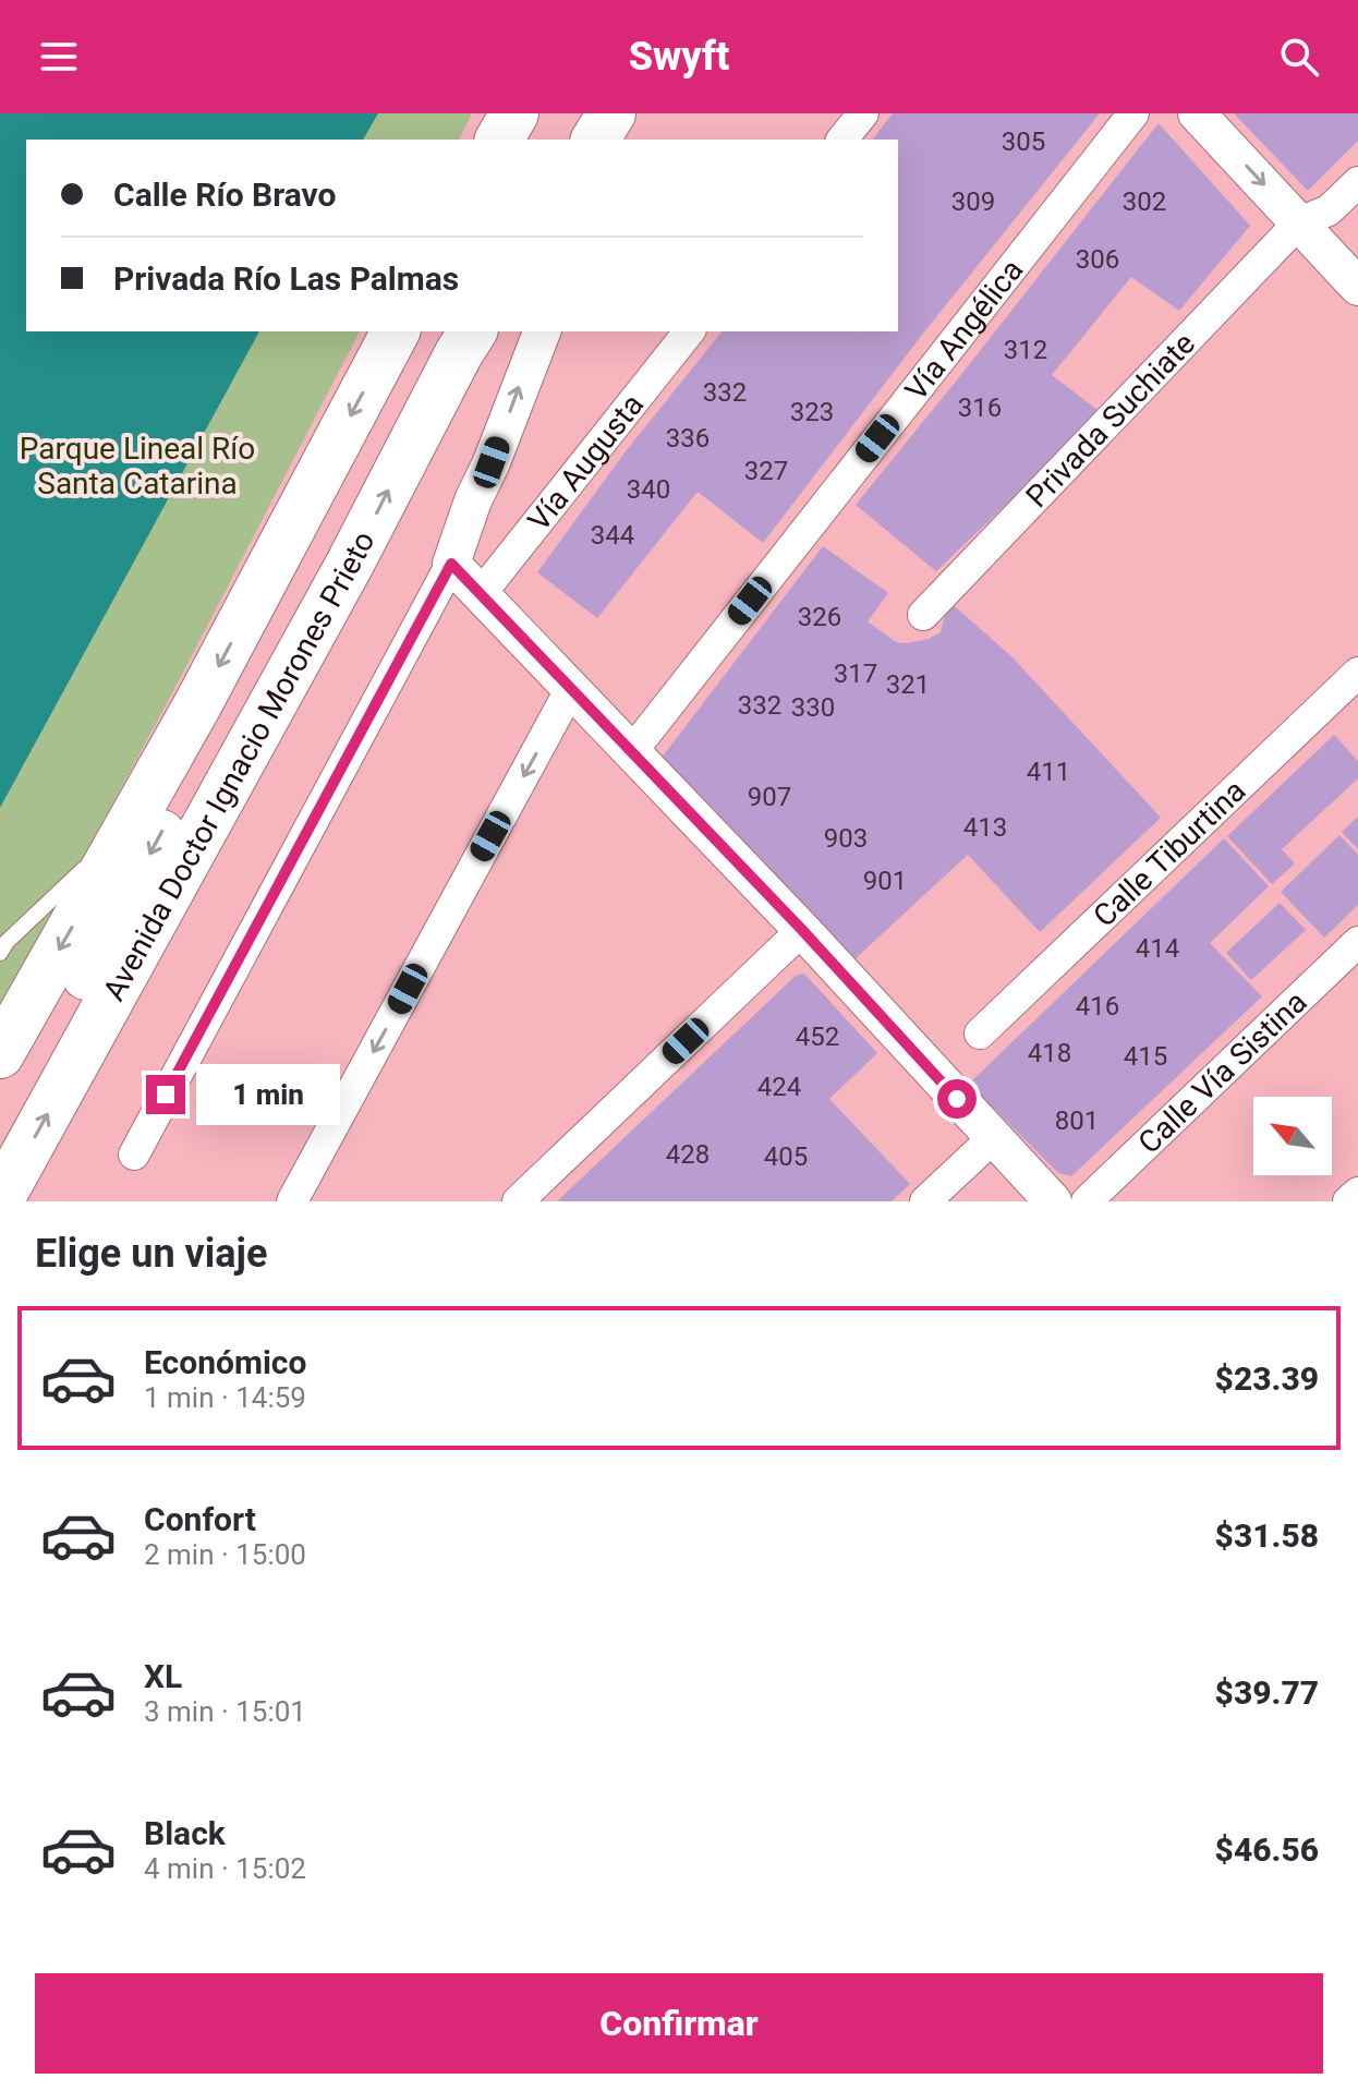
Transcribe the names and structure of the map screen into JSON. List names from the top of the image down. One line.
{"streets":{"main road":["Avenida Doctor Ignacio Morones Prieto"],"street":["Vía Angélica","Privada Suchiate","Vía Augusta","Calle Tiburtina","Calle Vía Sistina"]},"parks":["Parque Lineal Río Santa Catarina"],"house_numbers":["305","309","302","306","312","332","316","323","336","327","340","344","326","317","321","332","330","411","907","413","903","901","414","416","452","418","415","424","801","428","405"],"north":"top left","page":{"header":"Swyft","banner":["Calle Río Bravo","Privada Río Las Palmas"],"bubble":"1 min","heading":"Elige un viaje","list":[{"name":"Económico","note":"1 min · 14:59","value":"$23.39"},{"name":"Confort","note":"2 min · 15:00","value":"$31.58"},{"name":"XL","note":"3 min · 15:01","value":"$39.77"},{"name":"Black","note":"4 min · 15:02","value":"$46.56"}],"buttons":"Confirmar"}}
